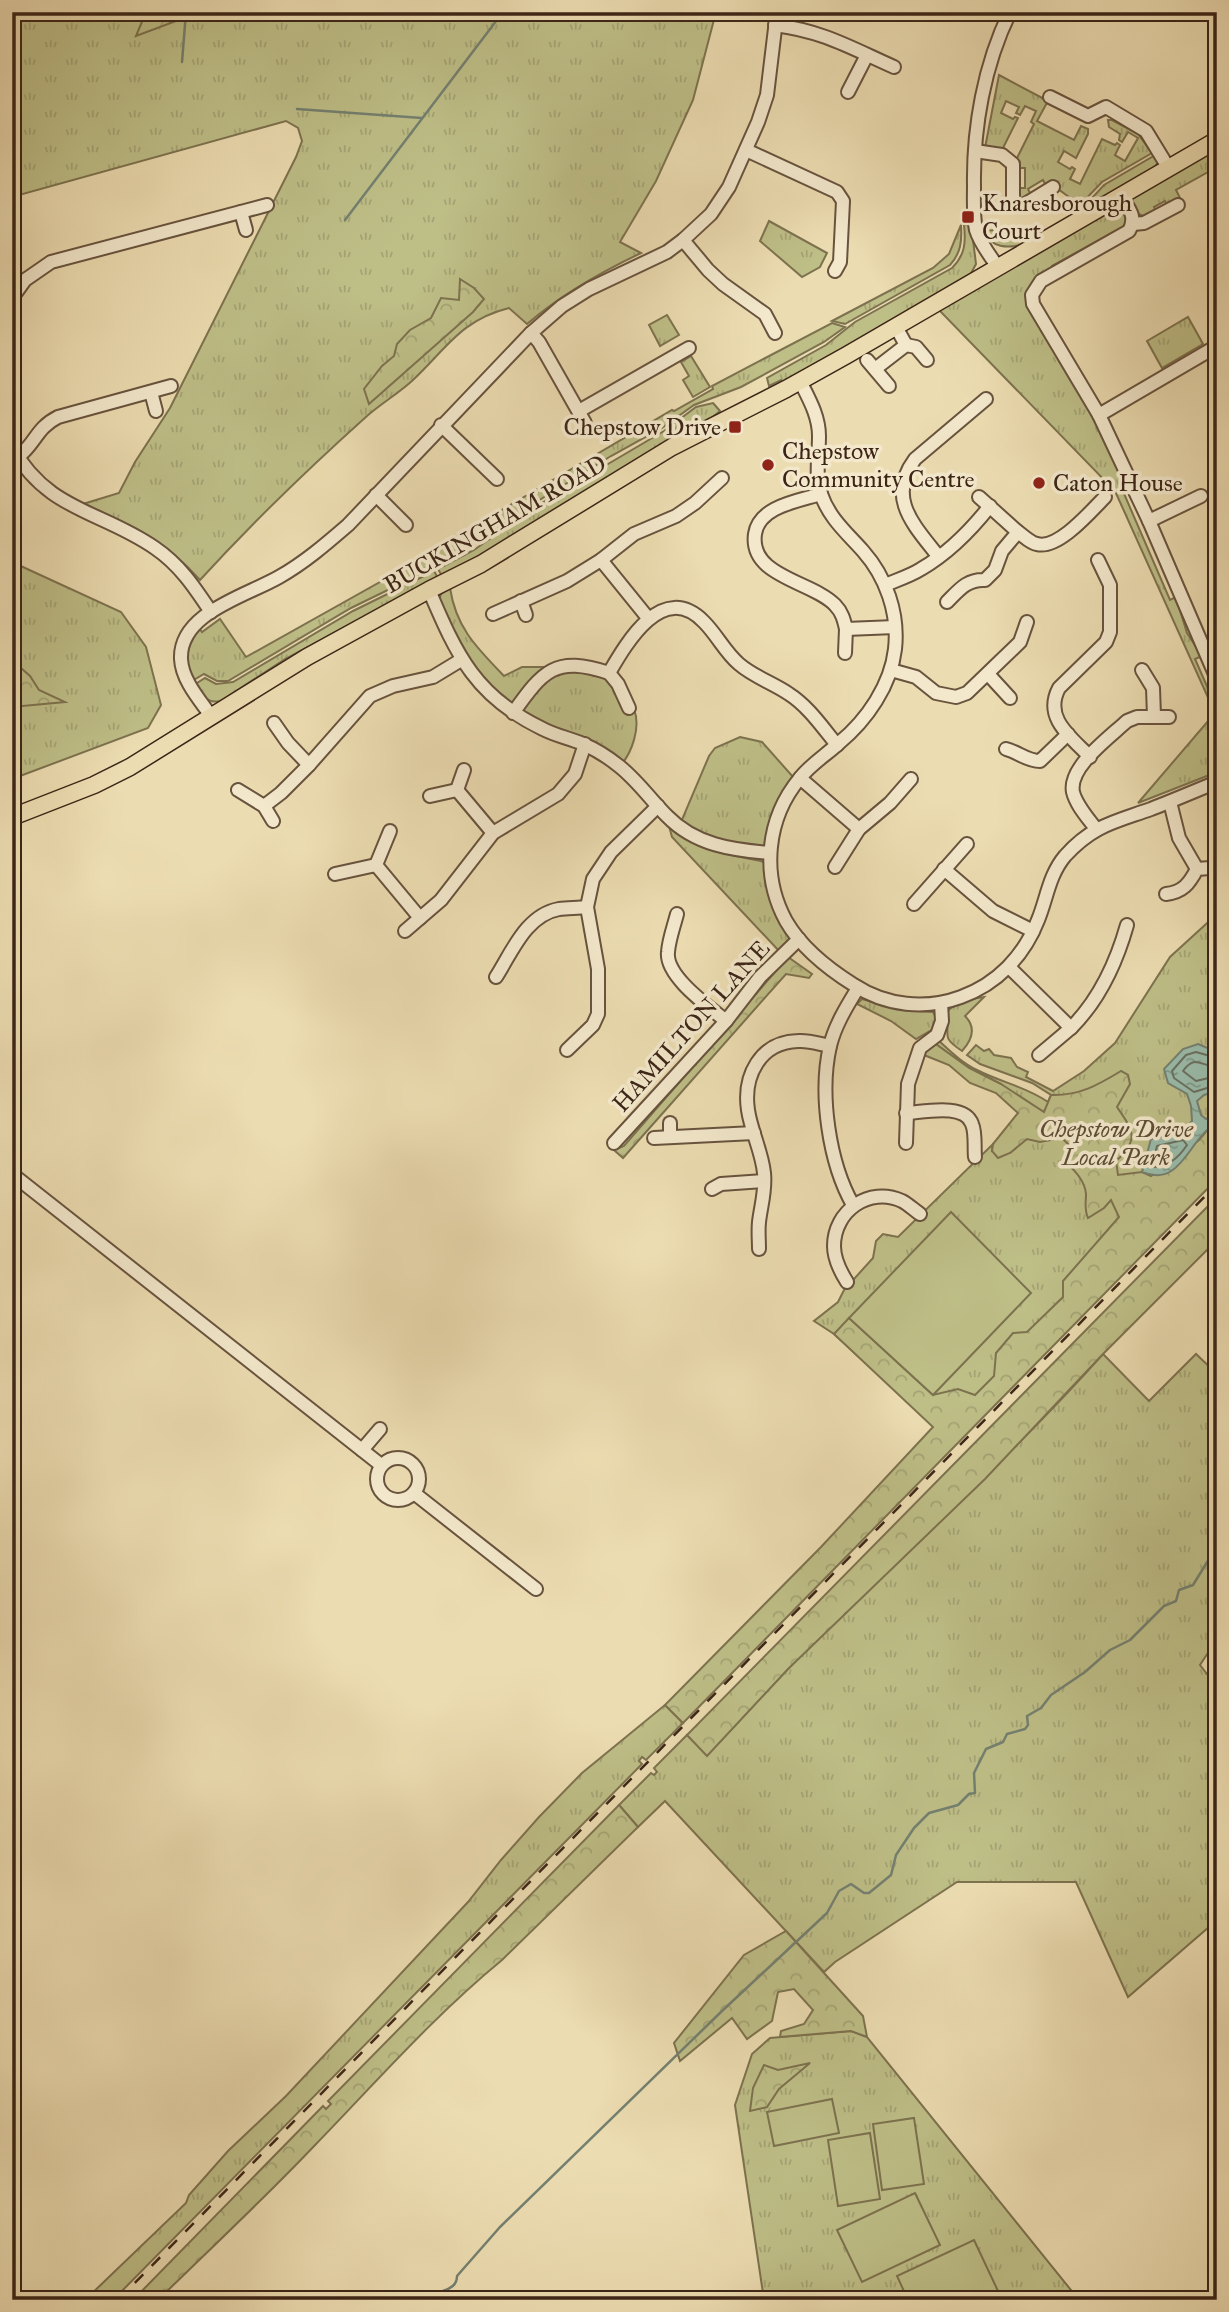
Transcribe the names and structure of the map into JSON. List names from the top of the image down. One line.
{"streets":{"main road":["BUCKINGHAM ROAD"],"street":["HAMILTON LANE"]},"parks":["Chepstow Drive Local Park"],"places":{"transit":["Knaresborough Court","Chepstow Drive"],"other":["Chepstow Community Centre","Caton House"]}}
